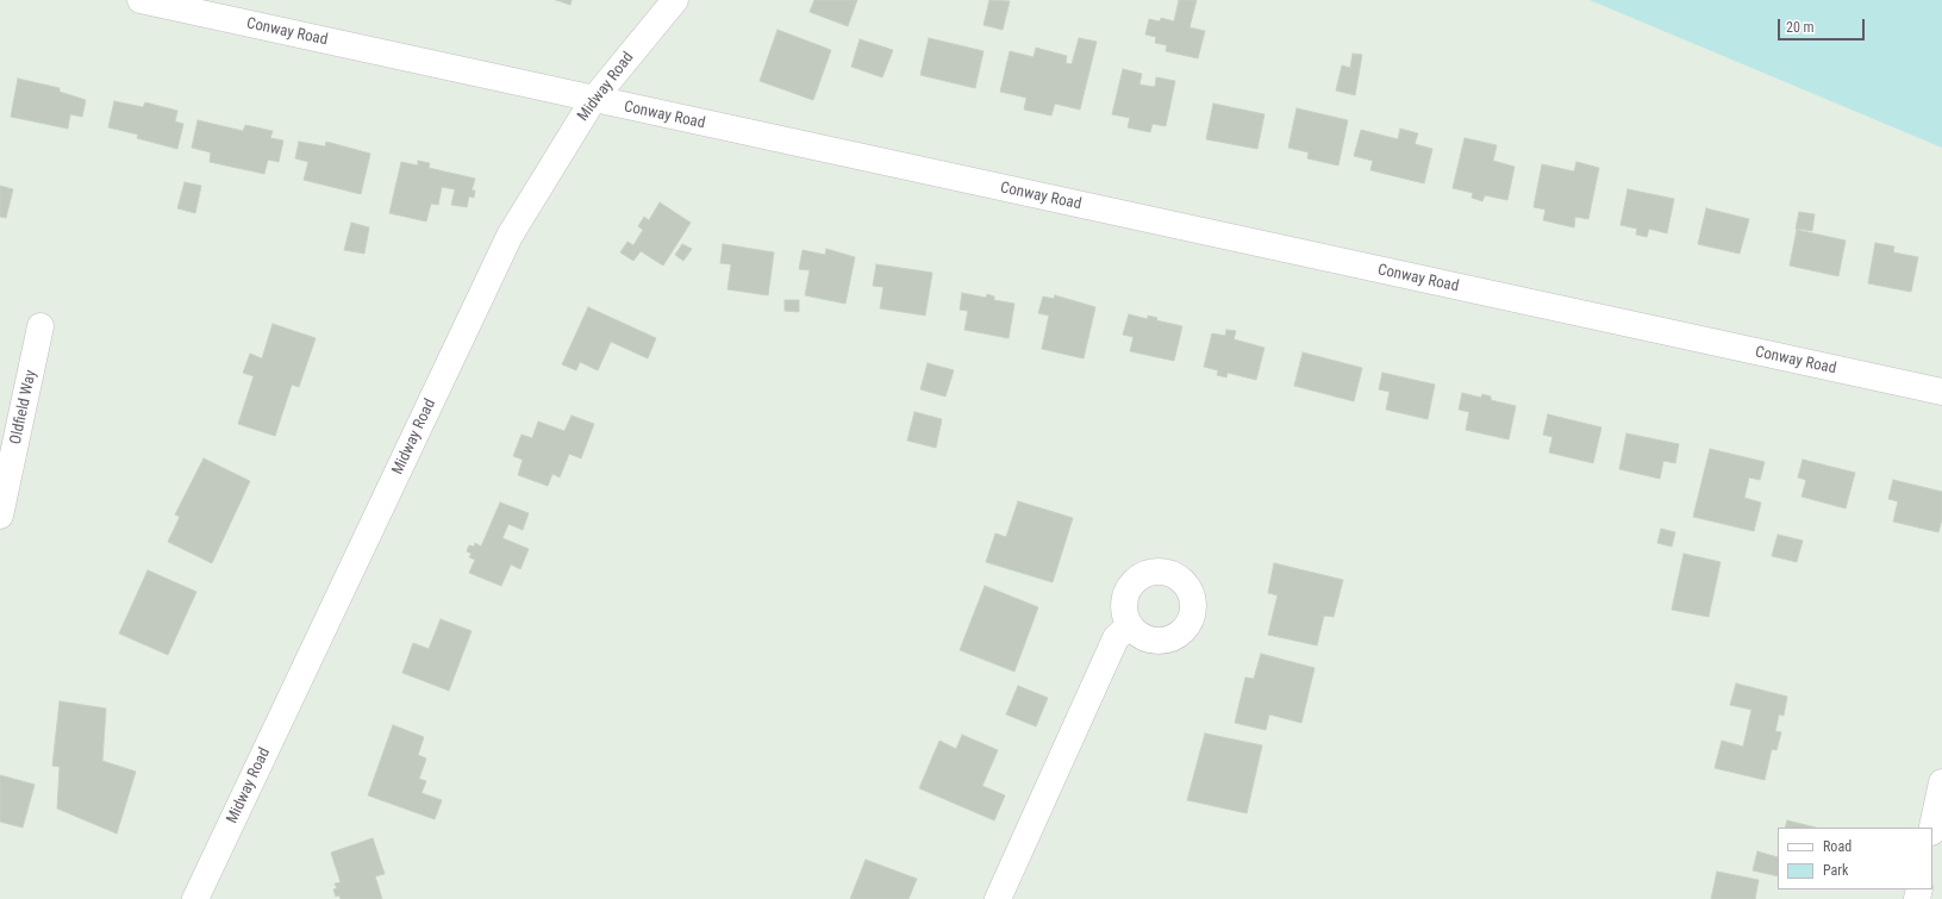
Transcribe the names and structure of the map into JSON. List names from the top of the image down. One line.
{"streets":{"street":["Conway Road","Midway Road","Oldfield Way"]},"crossings":[["Conway Road","Midway Road"]],"legend":["Road","Park"],"scale_bar":"20 m"}
